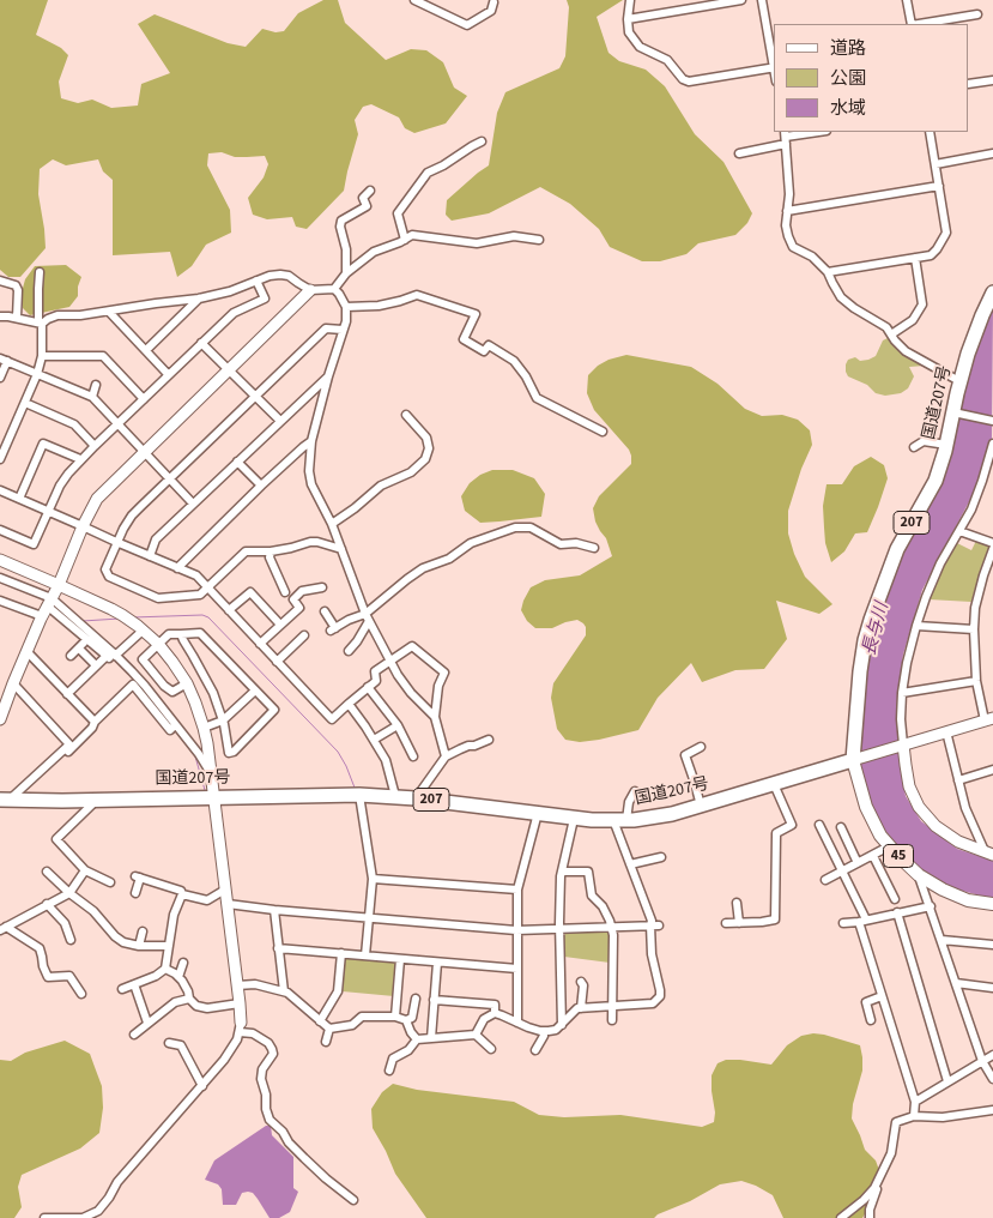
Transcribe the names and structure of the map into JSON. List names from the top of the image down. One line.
{"streets":{"highway":["国道207号","207"],"main road":["45"]},"crossings":[["国道207号","45"]],"water":["長与川"],"legend":["道路","公園","水域"]}
